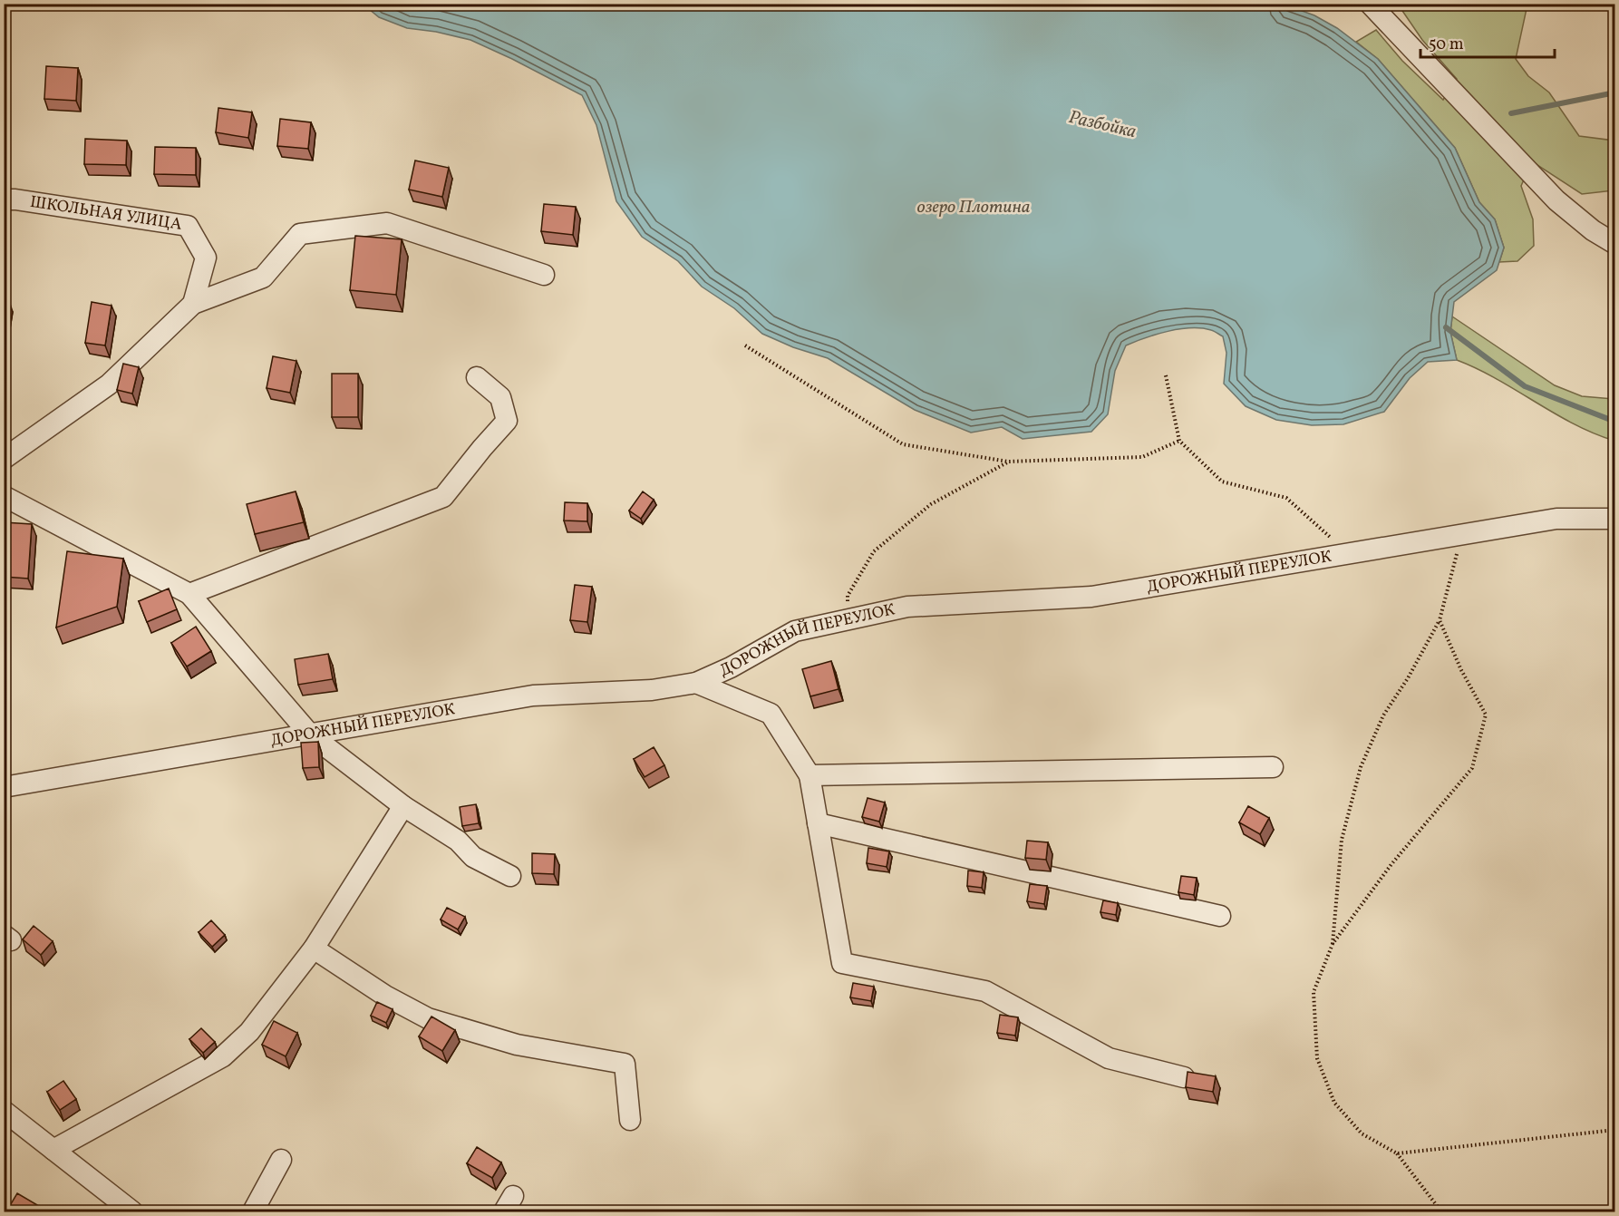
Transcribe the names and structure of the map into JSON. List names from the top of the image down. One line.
{"streets":{"street":["ШКОЛЬНАЯ УЛИЦА","ДОРОЖНЫЙ ПЕРЕУЛОК"]},"water":["Разбойка","озеро Плотина"],"scale_bar":"50 m"}
